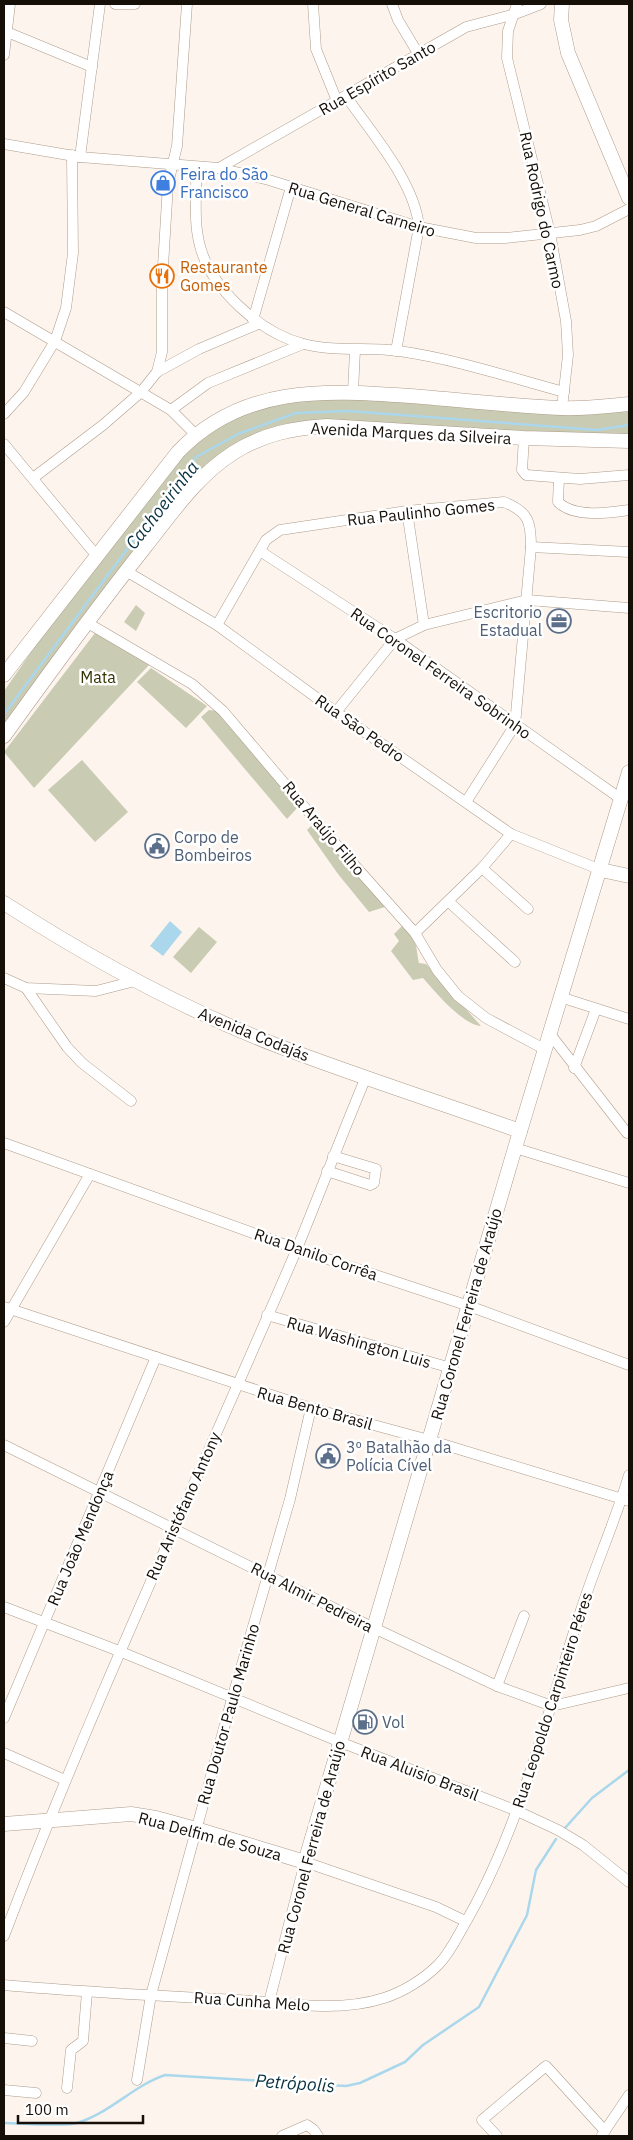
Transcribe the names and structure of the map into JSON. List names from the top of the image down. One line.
{"streets":{"street":["Rua Espírito Santo","Rua General Carneiro","Rua Rodrigo do Carmo","Avenida Marques da Silveira","Rua Paulinho Gomes","Rua Coronel Ferreira Sobrinho","Rua São Pedro","Rua Araújo Filho","Avenida Codajás","Rua Danilo Corrêa","Rua Coronel Ferreira de Araújo","Rua Washington Luis","Rua Bento Brasil","Rua Aristófano Antony","Rua João Mendonça","Rua Almir Pedreira","Rua Leopoldo Carpinteiro Péres","Rua Doutor Paulo Marinho","Rua Aluisio Brasil","Rua Delfim de Souza","Rua Cunha Melo"]},"crossings":[["Rua Espírito Santo","Rua General Carneiro"],["Rua Espírito Santo","Rua Rodrigo do Carmo"],["Rua General Carneiro","Rua Rodrigo do Carmo"],["Avenida Marques da Silveira","Rua São Pedro"],["Avenida Marques da Silveira","Rua Araújo Filho"],["Rua Paulinho Gomes","Rua Coronel Ferreira Sobrinho"],["Rua Paulinho Gomes","Rua São Pedro"],["Rua Coronel Ferreira Sobrinho","Rua Coronel Ferreira de Araújo"],["Rua São Pedro","Rua Coronel Ferreira de Araújo"],["Rua Araújo Filho","Rua Coronel Ferreira de Araújo"],["Avenida Codajás","Rua Coronel Ferreira de Araújo"],["Avenida Codajás","Rua Aristófano Antony"],["Rua Danilo Corrêa","Rua Coronel Ferreira de Araújo"],["Rua Danilo Corrêa","Rua Aristófano Antony"],["Rua Coronel Ferreira de Araújo","Rua Washington Luis"],["Rua Coronel Ferreira de Araújo","Rua Bento Brasil"],["Rua Coronel Ferreira de Araújo","Rua Almir Pedreira"],["Rua Coronel Ferreira de Araújo","Rua Aluisio Brasil"],["Rua Coronel Ferreira de Araújo","Rua Delfim de Souza"],["Rua Coronel Ferreira de Araújo","Rua Cunha Melo"],["Rua Washington Luis","Rua Aristófano Antony"],["Rua Bento Brasil","Rua Aristófano Antony"],["Rua Bento Brasil","Rua João Mendonça"],["Rua Bento Brasil","Rua Leopoldo Carpinteiro Péres"],["Rua Bento Brasil","Rua Doutor Paulo Marinho"],["Rua Aristófano Antony","Rua Almir Pedreira"],["Rua Aristófano Antony","Rua Aluisio Brasil"],["Rua Aristófano Antony","Rua Delfim de Souza"],["Rua João Mendonça","Rua Almir Pedreira"],["Rua João Mendonça","Rua Aluisio Brasil"],["Rua Almir Pedreira","Rua Leopoldo Carpinteiro Péres"],["Rua Almir Pedreira","Rua Doutor Paulo Marinho"],["Rua Leopoldo Carpinteiro Péres","Rua Aluisio Brasil"],["Rua Leopoldo Carpinteiro Péres","Rua Delfim de Souza"],["Rua Leopoldo Carpinteiro Péres","Rua Cunha Melo"],["Rua Doutor Paulo Marinho","Rua Aluisio Brasil"],["Rua Doutor Paulo Marinho","Rua Delfim de Souza"],["Rua Doutor Paulo Marinho","Rua Cunha Melo"],["Rua Delfim de Souza","Rua Cunha Melo"]],"water":["Cachoeirinha","Petrópolis"],"parks":["Mata"],"places":{"shop":["Feira do São Francisco"],"restaurant":["Restaurante Gomes"],"office":["Escritorio Estadual"],"public building":["Corpo de Bombeiros","3º Batalhão da Polícia Cível"],"fuel station":["Vol"]},"scale_bar":"100 m"}
